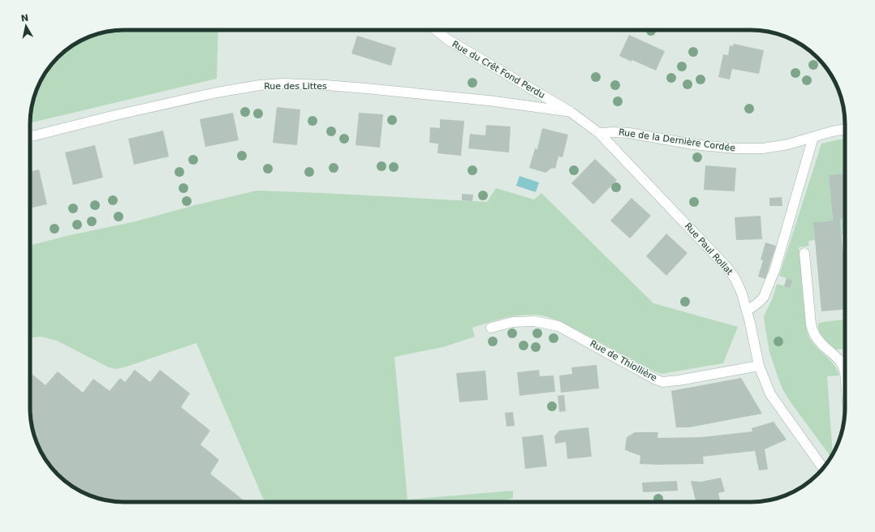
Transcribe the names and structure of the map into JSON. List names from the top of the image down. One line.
{"streets":{"street":["Rue du Crêt Fond Perdu","Rue des Littes","Rue de la Dernière Cordée","Rue Paul Rollat","Rue de Thiollière"]},"crossings":[["Rue du Crêt Fond Perdu","Rue des Littes"],["Rue du Crêt Fond Perdu","Rue Paul Rollat"],["Rue des Littes","Rue Paul Rollat"],["Rue de la Dernière Cordée","Rue Paul Rollat"],["Rue Paul Rollat","Rue de Thiollière"]],"north":"top"}
